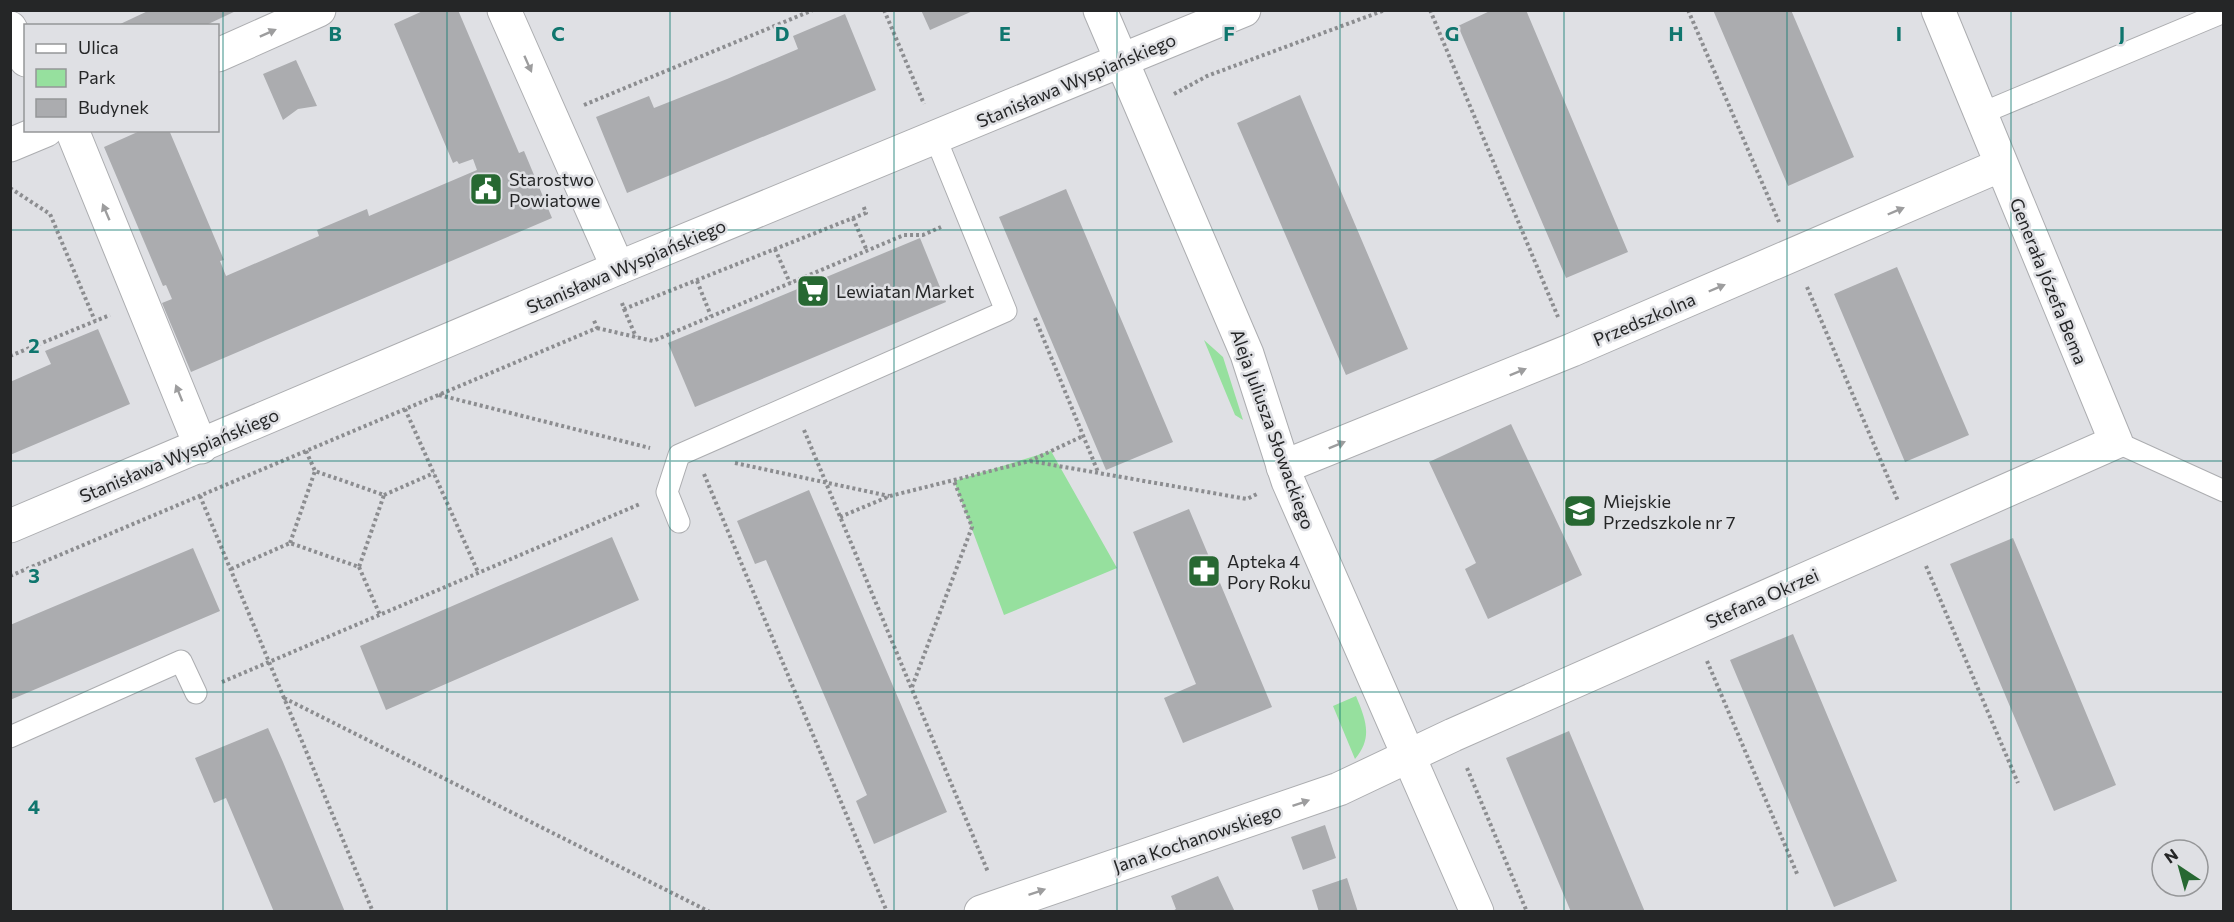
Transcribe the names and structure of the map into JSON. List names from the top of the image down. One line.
{"streets":{"street":["Stanisława Wyspiańskiego","Generała Józefa Bema","Przedszkolna","Aleja Juliusza Słowackiego","Stefana Okrzei","Jana Kochanowskiego"]},"crossings":[["Stanisława Wyspiańskiego","Aleja Juliusza Słowackiego"],["Generała Józefa Bema","Przedszkolna"],["Generała Józefa Bema","Stefana Okrzei"],["Przedszkolna","Aleja Juliusza Słowackiego"],["Aleja Juliusza Słowackiego","Stefana Okrzei"],["Aleja Juliusza Słowackiego","Jana Kochanowskiego"],["Stefana Okrzei","Jana Kochanowskiego"]],"one_way":["Przedszkolna","Jana Kochanowskiego"],"places":{"public building":["Starostwo Powiatowe"],"supermarket":["Lewiatan Market"],"school or university":["Miejskie Przedszkole nr 7"],"pharmacy":["Apteka 4 Pory Roku"]},"legend":["Ulica","Park","Budynek"],"north":"top left","grid":{"columns":["B","C","D","E","F","G","H","I","J"],"rows":["2","3","4"]}}
